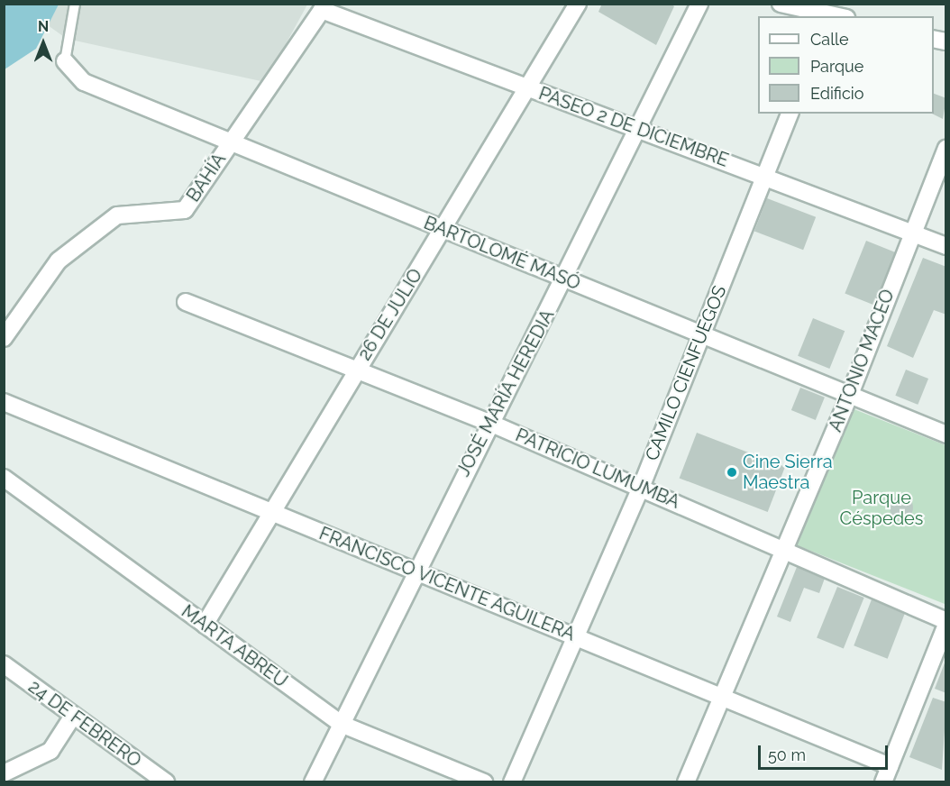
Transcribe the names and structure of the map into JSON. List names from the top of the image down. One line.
{"streets":{"street":["PASEO 2 DE DICIEMBRE","BAHÍA","BARTOLOMÉ MASÓ","26 DE JULIO","ANTONIO MACEO","CAMILO CIENFUEGOS","JOSÉ MARÍA HEREDIA","PATRICIO LUMUMBA","FRANCISCO VICENTE AGUILERA","MARTA ABREU","24 DE FEBRERO"]},"crossings":[["PASEO 2 DE DICIEMBRE","BAHÍA"],["PASEO 2 DE DICIEMBRE","26 DE JULIO"],["PASEO 2 DE DICIEMBRE","ANTONIO MACEO"],["PASEO 2 DE DICIEMBRE","CAMILO CIENFUEGOS"],["PASEO 2 DE DICIEMBRE","JOSÉ MARÍA HEREDIA"],["BAHÍA","BARTOLOMÉ MASÓ"],["BARTOLOMÉ MASÓ","26 DE JULIO"],["BARTOLOMÉ MASÓ","ANTONIO MACEO"],["BARTOLOMÉ MASÓ","CAMILO CIENFUEGOS"],["BARTOLOMÉ MASÓ","JOSÉ MARÍA HEREDIA"],["26 DE JULIO","PATRICIO LUMUMBA"],["26 DE JULIO","FRANCISCO VICENTE AGUILERA"],["26 DE JULIO","MARTA ABREU"],["ANTONIO MACEO","PATRICIO LUMUMBA"],["ANTONIO MACEO","FRANCISCO VICENTE AGUILERA"],["CAMILO CIENFUEGOS","PATRICIO LUMUMBA"],["CAMILO CIENFUEGOS","FRANCISCO VICENTE AGUILERA"],["JOSÉ MARÍA HEREDIA","PATRICIO LUMUMBA"],["JOSÉ MARÍA HEREDIA","FRANCISCO VICENTE AGUILERA"],["JOSÉ MARÍA HEREDIA","MARTA ABREU"]],"parks":["Parque Céspedes"],"places":["Cine Sierra Maestra"],"legend":["Calle","Parque","Edificio"],"scale_bar":"50 m","north":"top"}
